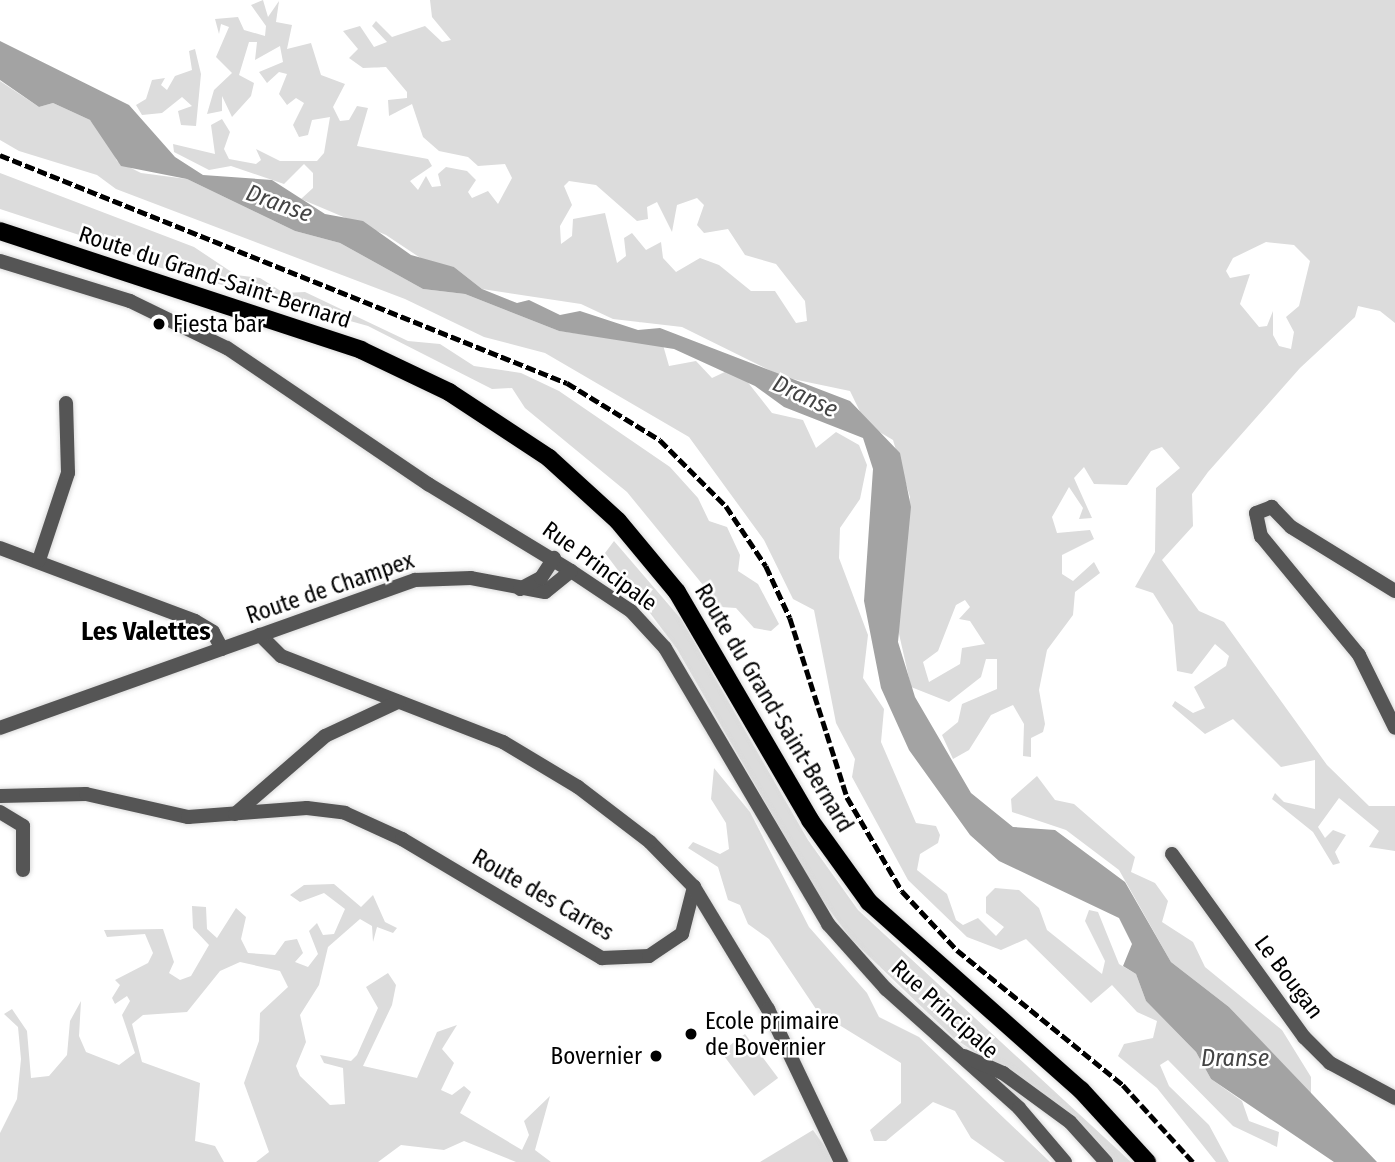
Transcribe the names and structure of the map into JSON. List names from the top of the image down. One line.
{"streets":{"main road":["Route du Grand-Saint-Bernard"],"street":["Rue Principale","Route de Champex","Route des Carres","Le Bougan"]},"crossings":[["Rue Principale","Route de Champex"]],"districts":["Les Valettes"],"water":["Dranse"],"places":["Fiesta bar","Ecole primaire de Bovernier","Bovernier"]}
